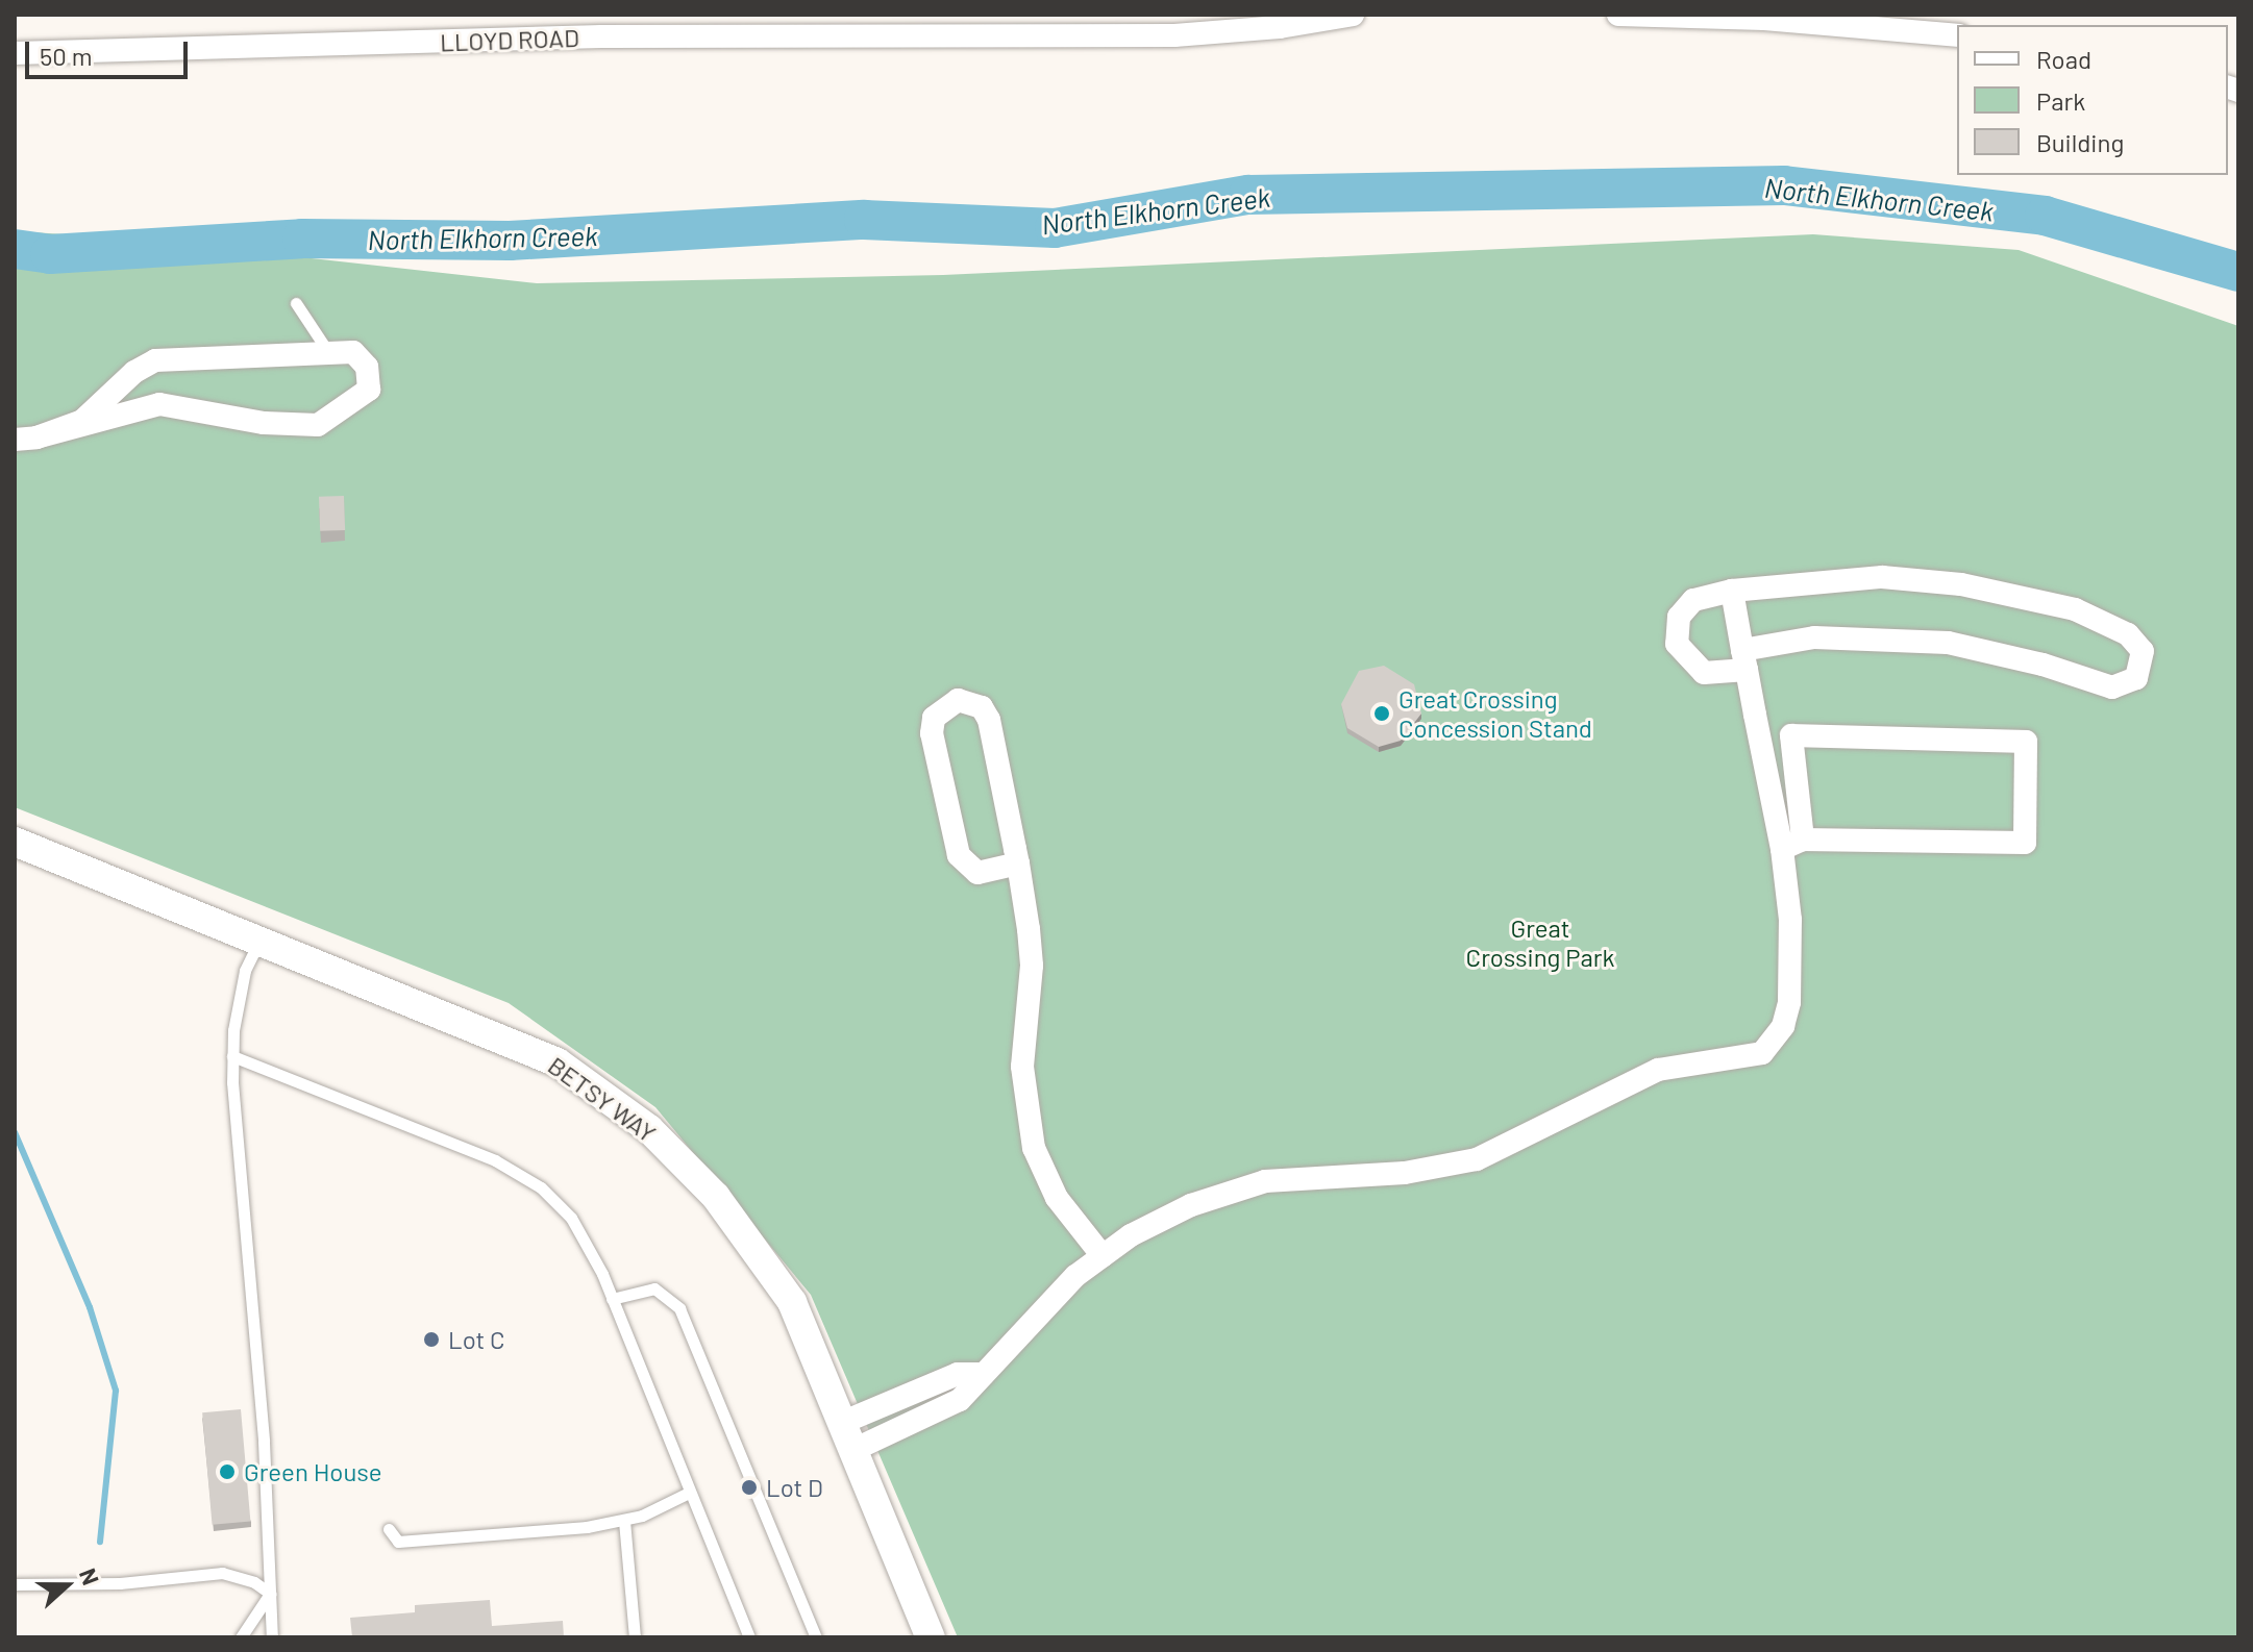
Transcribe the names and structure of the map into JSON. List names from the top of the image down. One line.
{"streets":{"street":["LLOYD ROAD","BETSY WAY"]},"water":["North Elkhorn Creek"],"parks":["Great Crossing Park"],"places":["Great Crossing Concession Stand","Lot C","Green House","Lot D"],"legend":["Road","Park","Building"],"scale_bar":"50 m","north":"right"}
